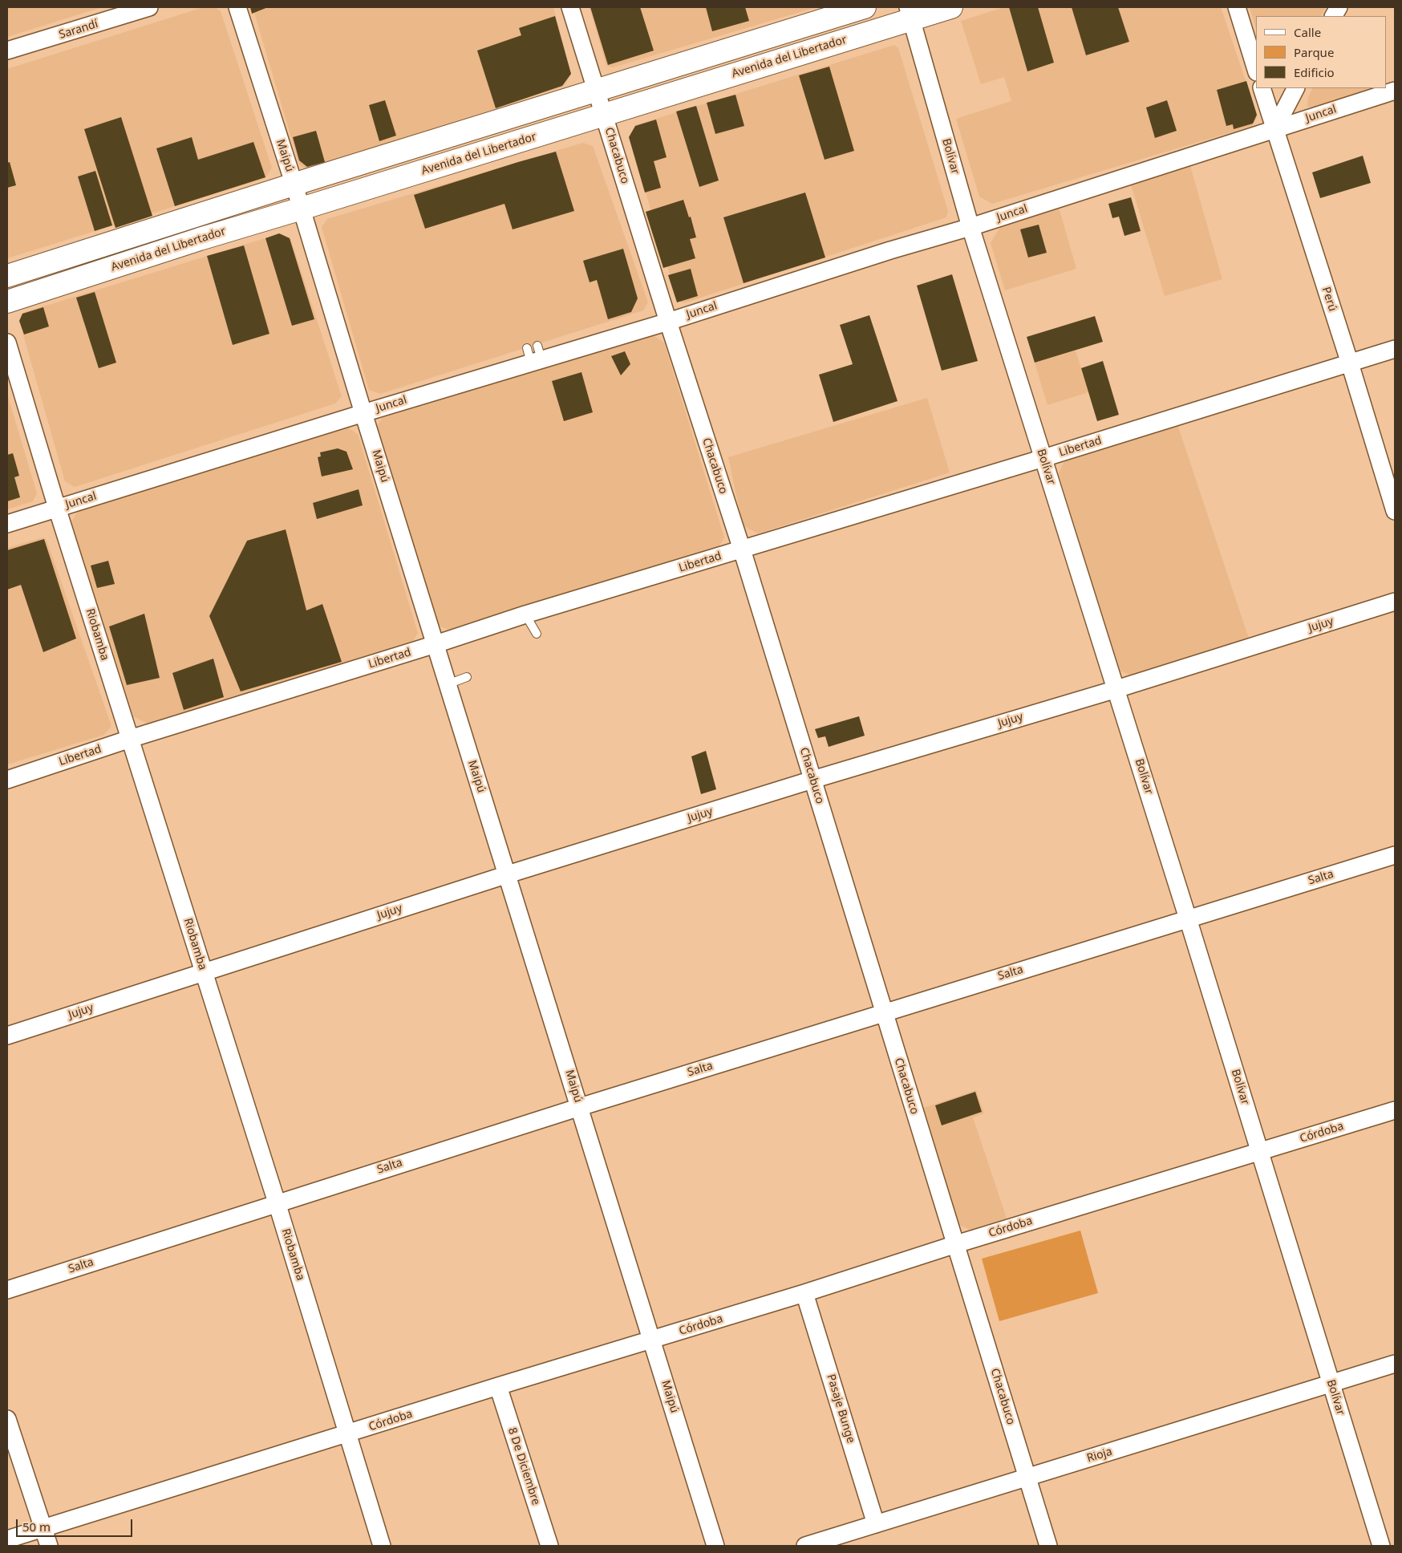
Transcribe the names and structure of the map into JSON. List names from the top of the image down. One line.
{"streets":{"main road":["Avenida del Libertador"],"street":["Sarandí","Juncal","Maipú","Chacabuco","Bolívar","Perú","Libertad","Jujuy","Riobamba","Salta","Córdoba","Pasaje Bunge","Rioja","8 De Diciembre"]},"crossings":[["Avenida del Libertador","Maipú"],["Avenida del Libertador","Chacabuco"],["Avenida del Libertador","Bolívar"],["Juncal","Maipú"],["Juncal","Chacabuco"],["Juncal","Bolívar"],["Juncal","Perú"],["Juncal","Riobamba"],["Maipú","Libertad"],["Maipú","Jujuy"],["Maipú","Salta"],["Maipú","Córdoba"],["Chacabuco","Libertad"],["Chacabuco","Jujuy"],["Chacabuco","Salta"],["Chacabuco","Córdoba"],["Chacabuco","Rioja"],["Bolívar","Libertad"],["Bolívar","Jujuy"],["Bolívar","Salta"],["Bolívar","Córdoba"],["Bolívar","Rioja"],["Perú","Libertad"],["Libertad","Riobamba"],["Jujuy","Riobamba"],["Riobamba","Salta"],["Riobamba","Córdoba"],["Córdoba","Pasaje Bunge"],["Córdoba","8 De Diciembre"],["Pasaje Bunge","Rioja"]],"legend":["Calle","Parque","Edificio"],"scale_bar":"50 m"}
